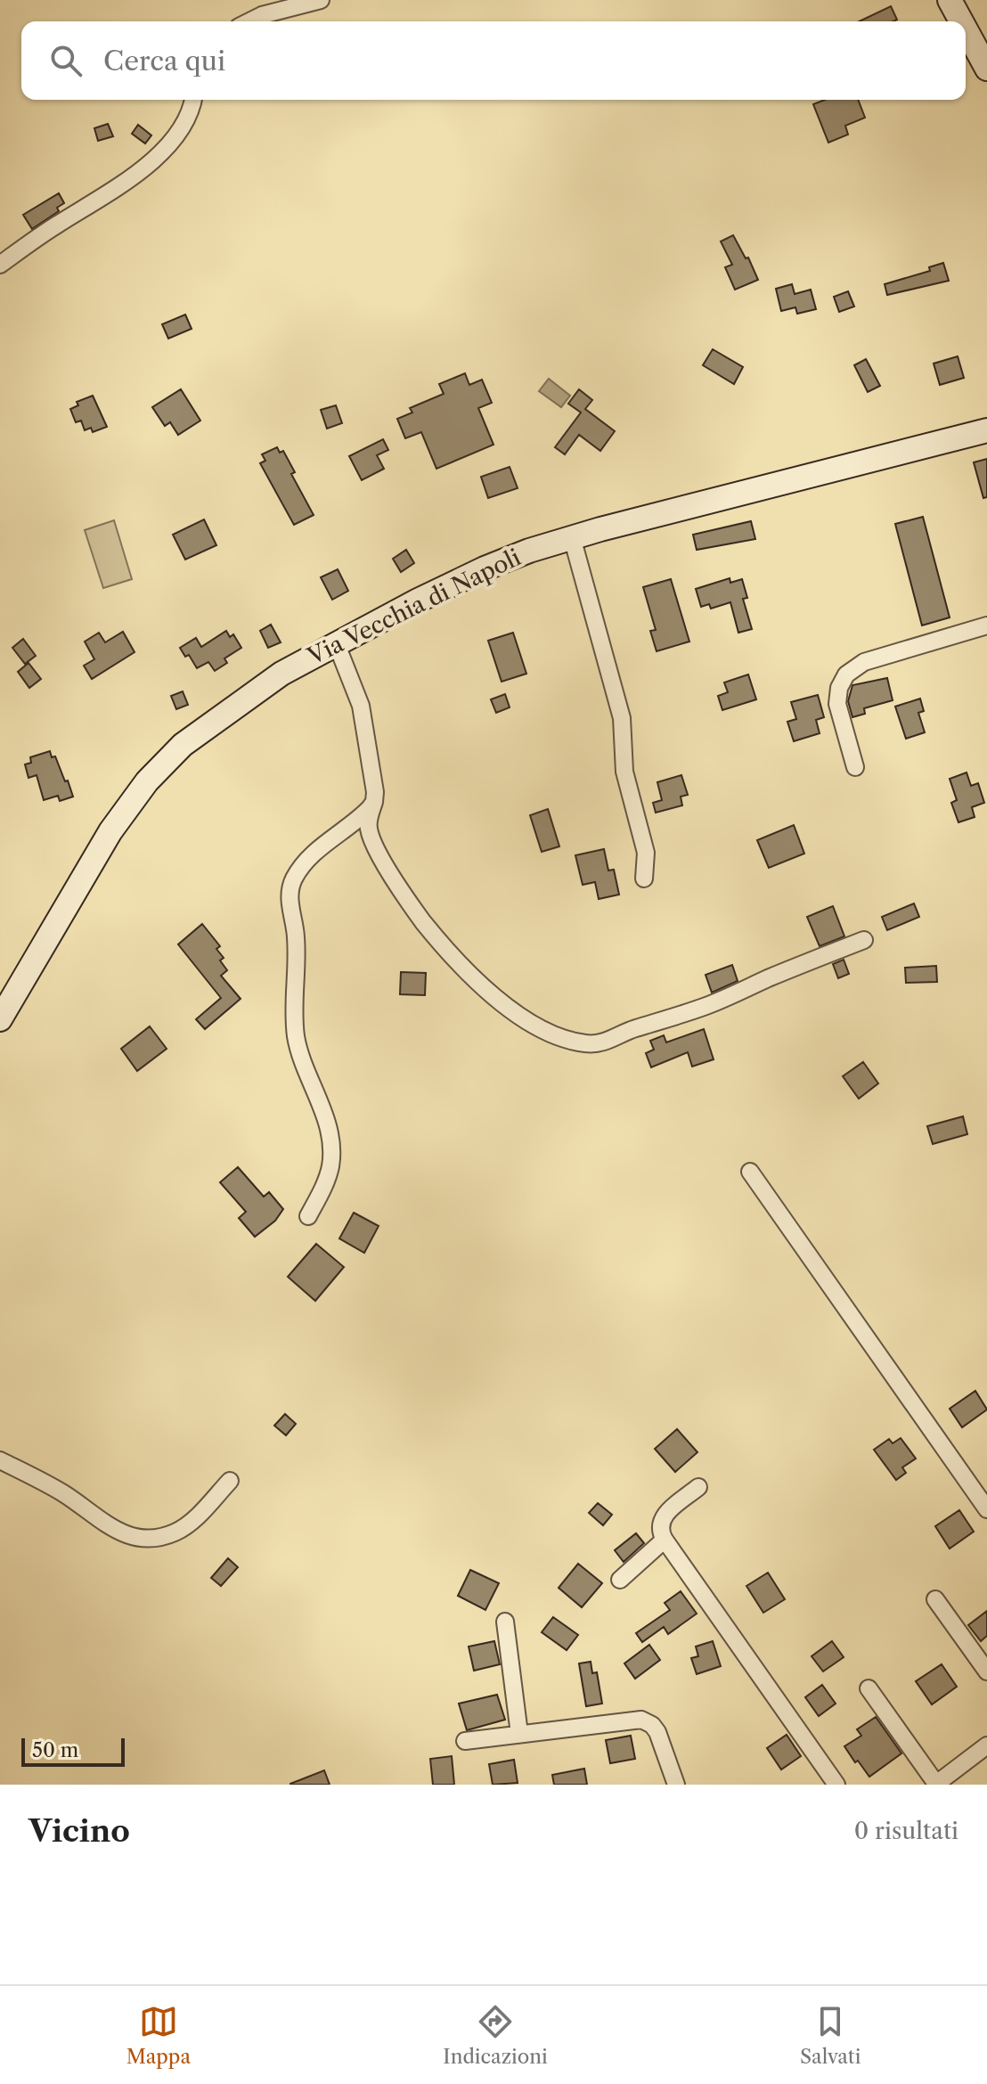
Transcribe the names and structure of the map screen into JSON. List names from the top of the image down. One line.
{"streets":{"street":["Via Vecchia di Napoli"]},"scale_bar":"50 m","page":{"search":"Cerca qui","scale":"50 m","heading":["Vicino","0 risultati"],"nav":["Mappa","Indicazioni","Salvati"]}}
